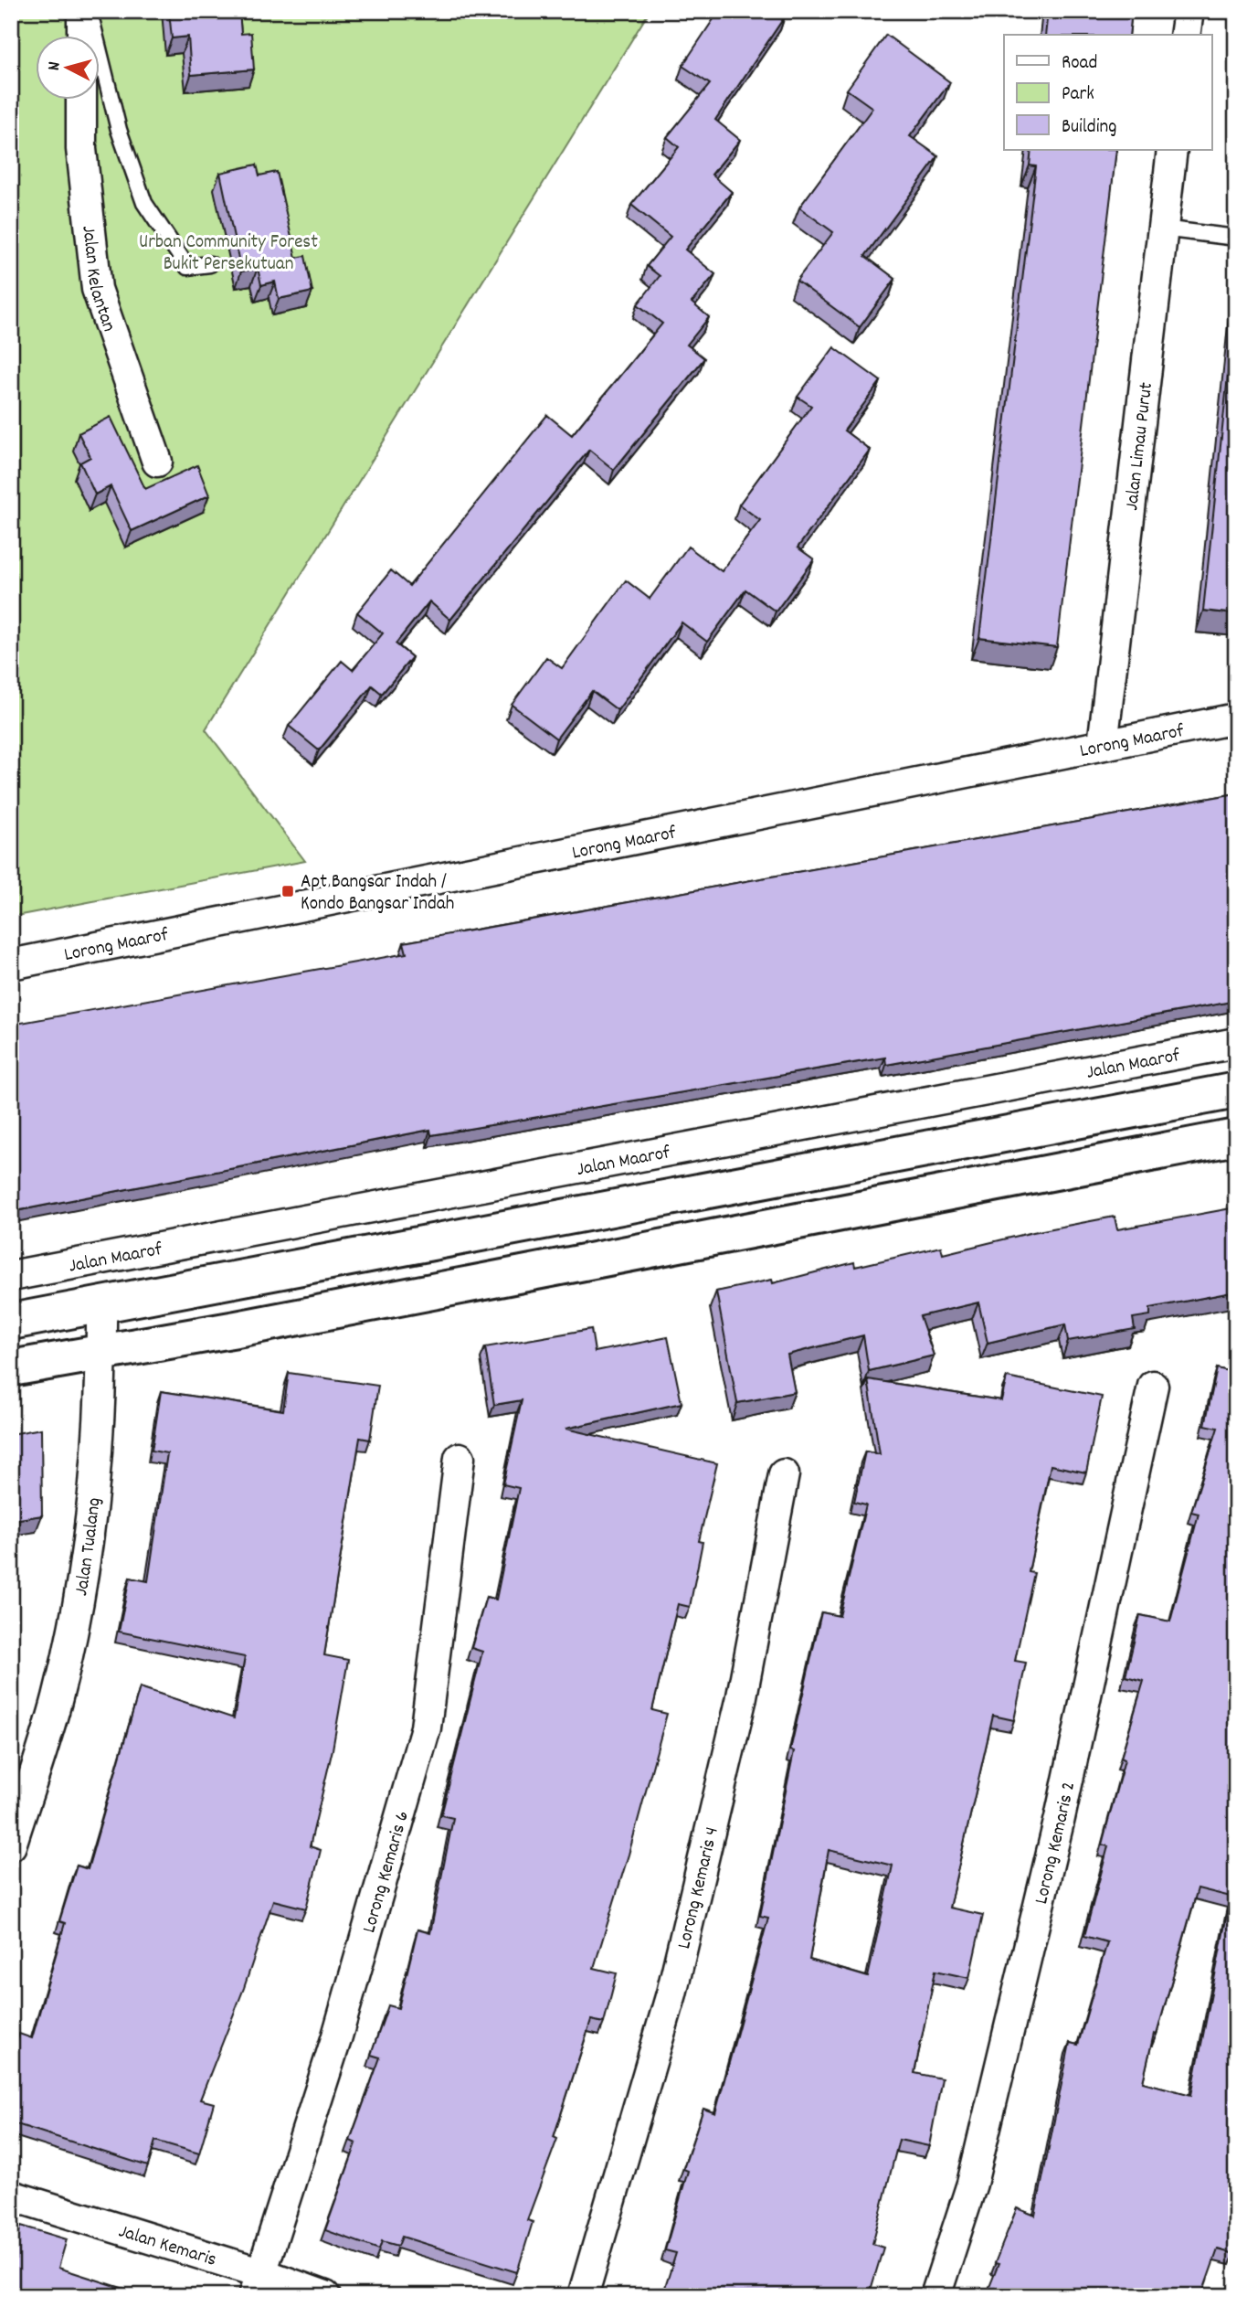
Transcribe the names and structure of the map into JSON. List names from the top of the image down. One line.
{"streets":{"street":["Jalan Kelantan","Jalan Limau Purut","Lorong Maarof","Jalan Maarof","Jalan Tualang","Lorong Kemaris 2","Lorong Kemaris 6","Lorong Kemaris 4","Jalan Kemaris"]},"crossings":[["Jalan Limau Purut","Lorong Maarof"],["Lorong Kemaris 6","Jalan Kemaris"]],"parks":["Urban Community Forest Bukit Persekutuan"],"places":{"transit":["Apt Bangsar Indah / Kondo Bangsar Indah"]},"legend":["Road","Park","Building"],"north":"left"}
